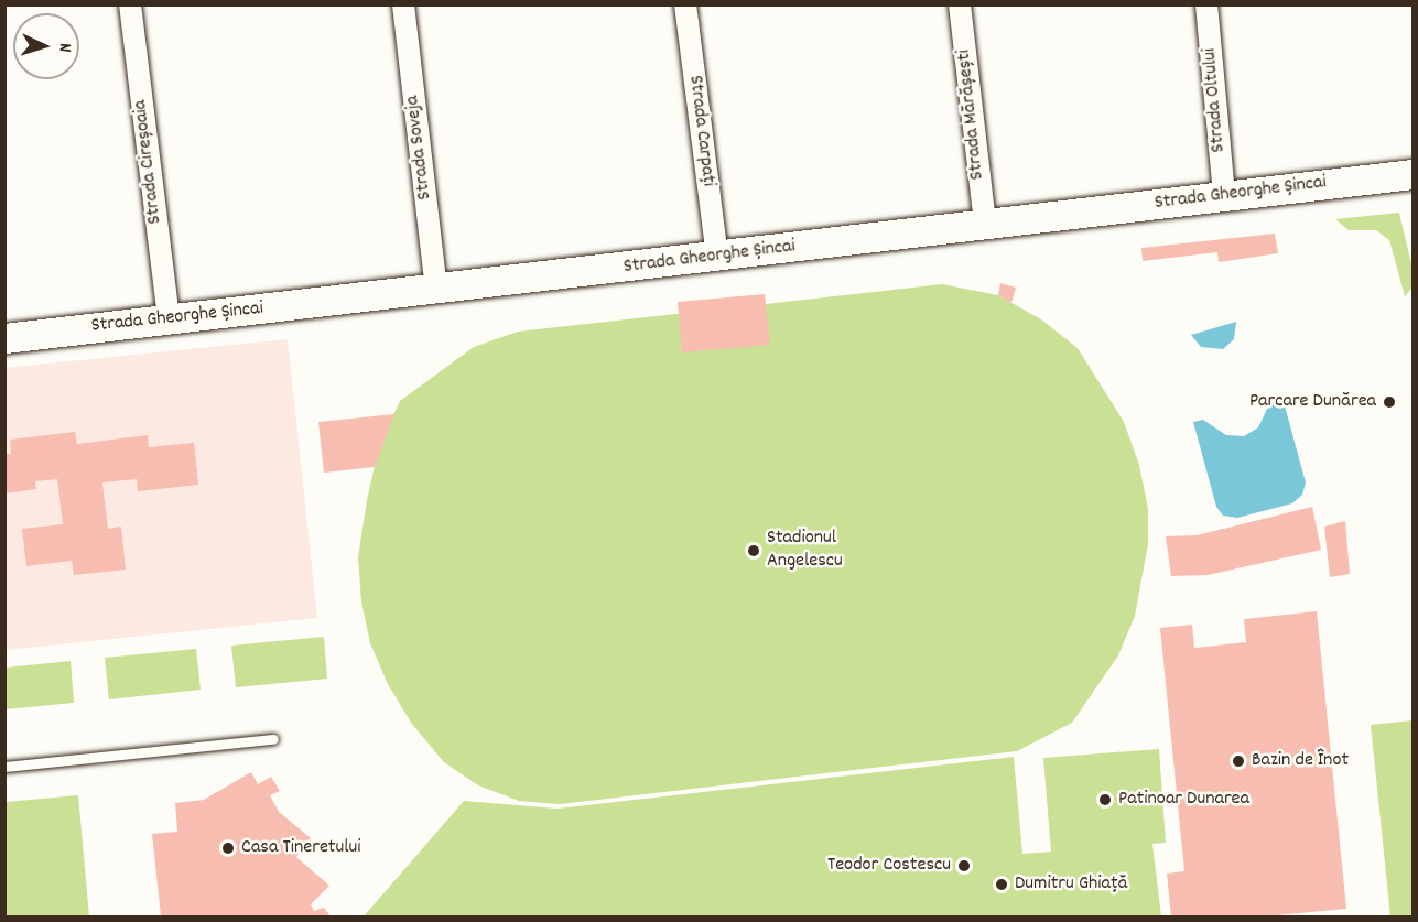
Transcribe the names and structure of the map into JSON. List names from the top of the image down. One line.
{"streets":{"street":["Strada Oltului","Strada Mărășești","Strada Carpați","Strada Soveja","Strada Cireșoaia","Strada Gheorghe Șincai"]},"crossings":[["Strada Oltului","Strada Gheorghe Șincai"],["Strada Mărășești","Strada Gheorghe Șincai"],["Strada Carpați","Strada Gheorghe Șincai"],["Strada Soveja","Strada Gheorghe Șincai"],["Strada Cireșoaia","Strada Gheorghe Șincai"]],"places":["Parcare Dunărea","Stadionul Angelescu","Bazin de Înot","Patinoar Dunarea","Casa Tineretului","Teodor Costescu","Dumitru Ghiață"],"north":"right"}
